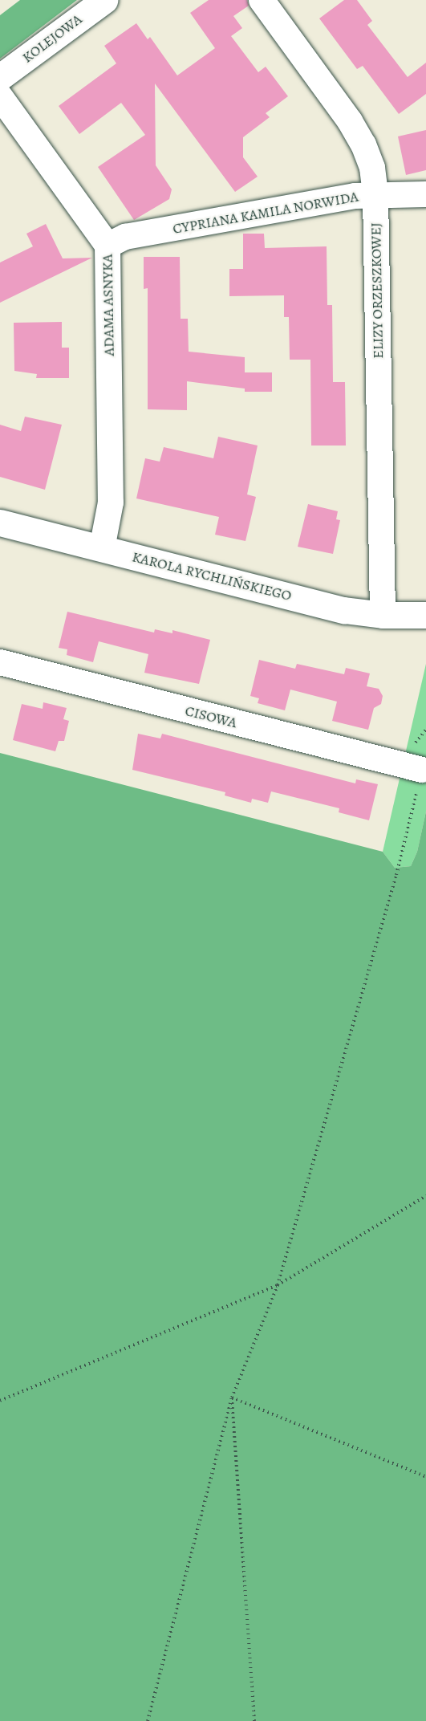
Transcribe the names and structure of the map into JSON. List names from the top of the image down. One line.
{"streets":{"street":["KOLEJOWA","CYPRIANA KAMILA NORWIDA","ELIZY ORZESZKOWEJ","ADAMA ASNYKA","KAROLA RYCHLIŃSKIEGO","CISOWA"]},"crossings":[["CYPRIANA KAMILA NORWIDA","ELIZY ORZESZKOWEJ"],["CYPRIANA KAMILA NORWIDA","ADAMA ASNYKA"],["ELIZY ORZESZKOWEJ","KAROLA RYCHLIŃSKIEGO"],["ADAMA ASNYKA","KAROLA RYCHLIŃSKIEGO"]]}
